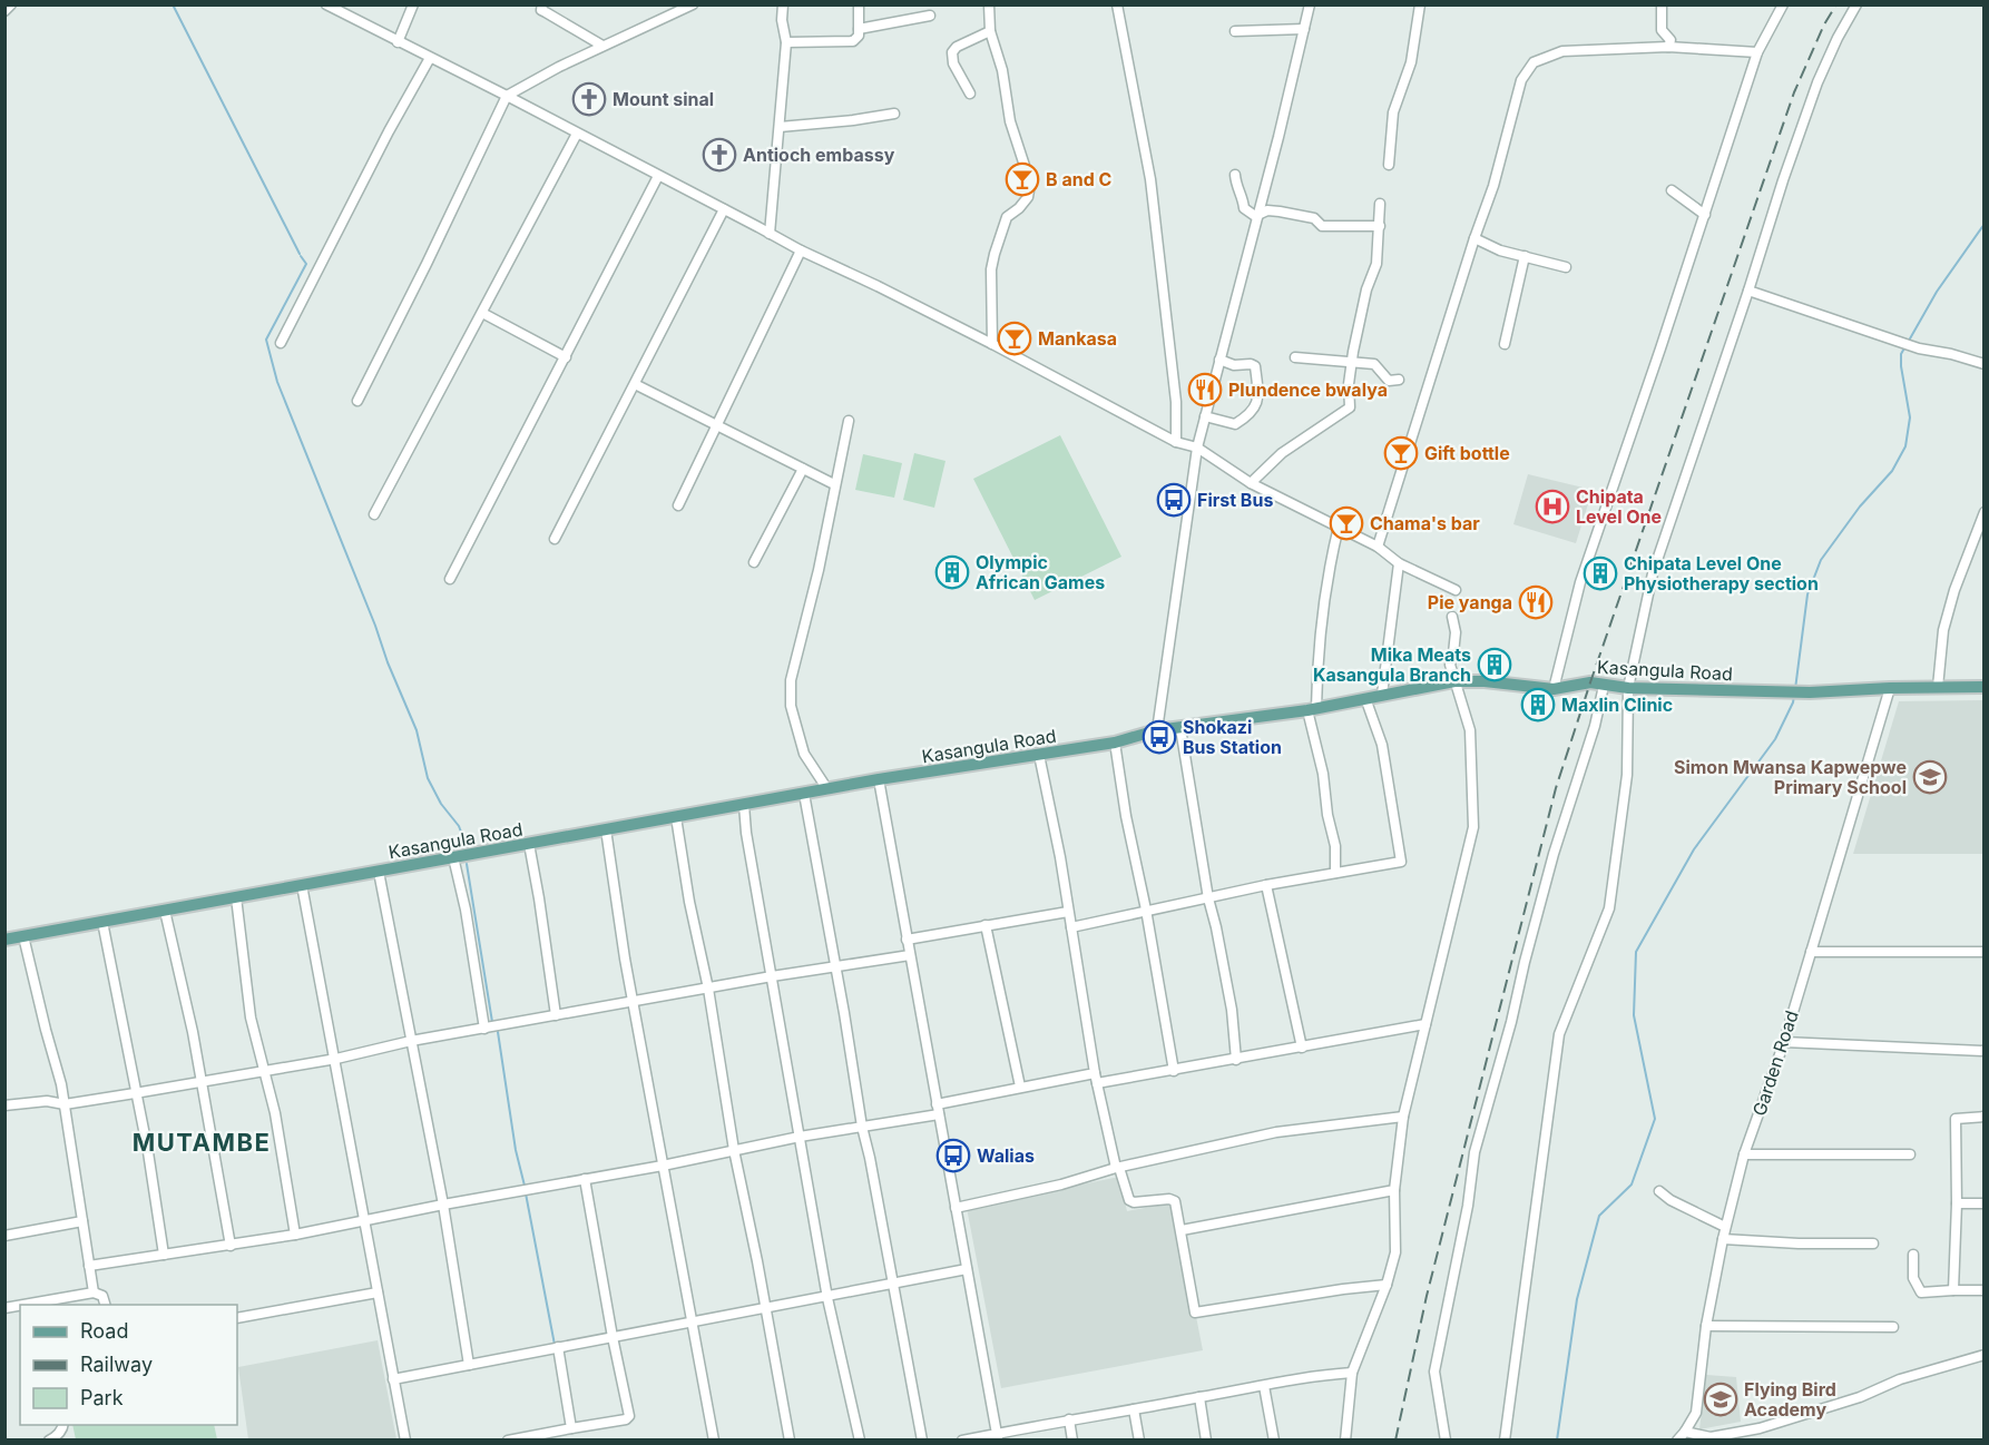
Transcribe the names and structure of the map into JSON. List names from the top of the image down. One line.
{"streets":{"main road":["Kasangula Road"],"street":["Garden Road"]},"crossings":[["Kasangula Road","Garden Road"]],"districts":["MUTAMBE"],"places":{"church":["Mount sinal","Antioch embassy"],"bar":["B and C","Mankasa","Gift bottle","Chama's bar"],"restaurant":["Plundence bwalya","Pie yanga"],"bus stop":["First Bus","Shokazi Bus Station","Walias"],"hospital":["Chipata Level One"],"building":["Olympic African Games","Chipata Level One Physiotherapy section","Mika Meats Kasangula Branch","Maxlin Clinic"],"school or university":["Simon Mwansa Kapwepwe Primary School","Flying Bird Academy"]},"legend":["Road","Railway","Park"]}
